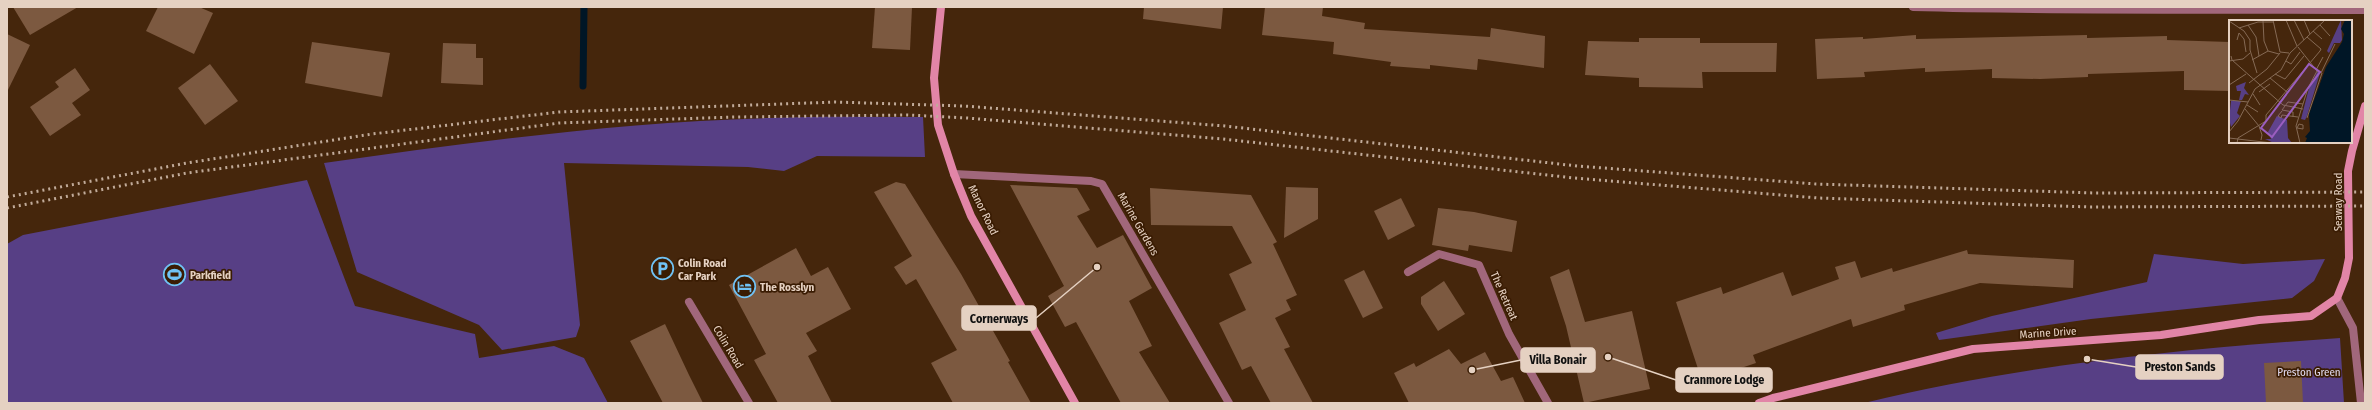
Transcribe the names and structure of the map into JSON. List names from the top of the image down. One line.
{"streets":{"main road":["Seaway Road","Manor Road","Marine Drive"],"street":["Marine Gardens","The Retreat","Colin Road"]},"crossings":[["Seaway Road","Marine Drive"],["Manor Road","Marine Gardens"]],"parks":["Preston Green"],"places":{"other":["Cornerways","Cranmore Lodge","Preston Sands","Villa Bonair"],"parking":["Colin Road Car Park"],"sports":["Parkfield"],"hotel":["The Rosslyn"]}}
